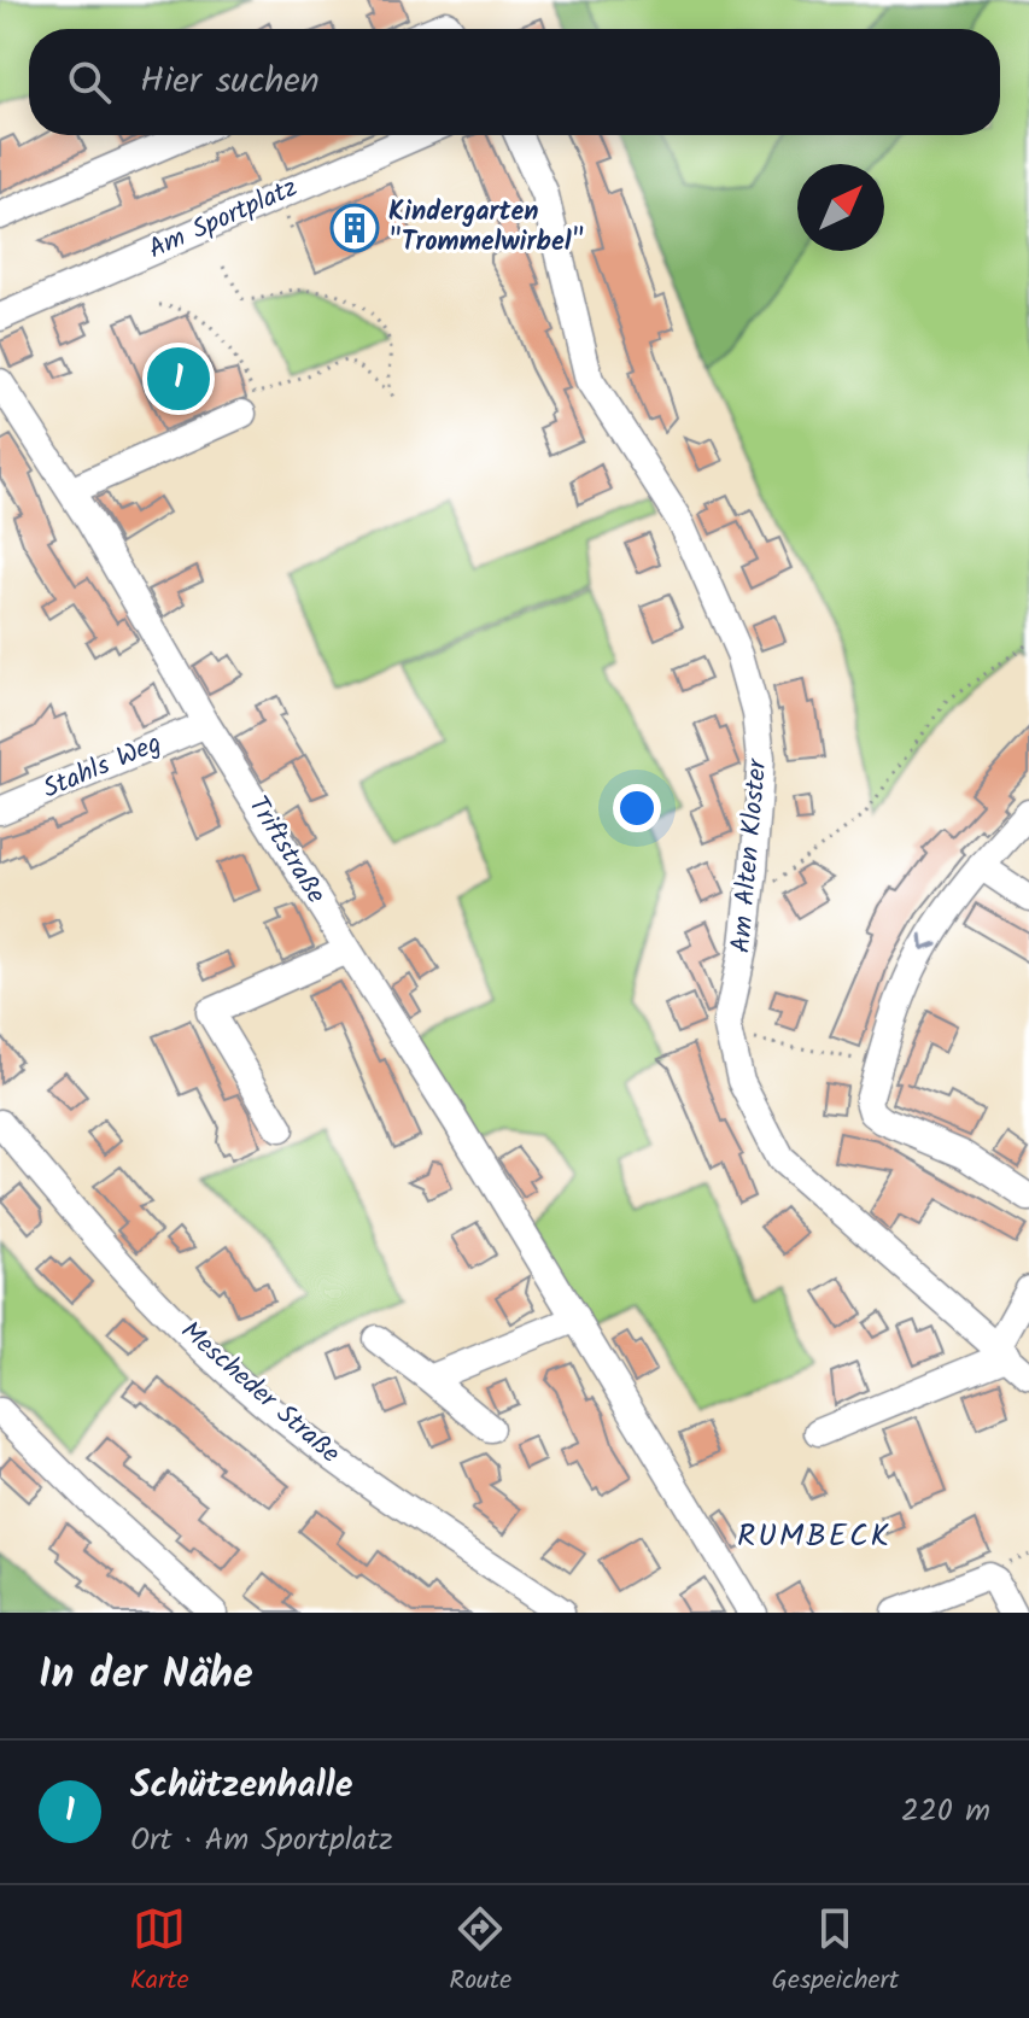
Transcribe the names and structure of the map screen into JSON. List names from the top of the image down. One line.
{"streets":{"street":["Am Sportplatz","Stahls Weg","Triftstraße","Am Alten Kloster","Mescheder Straße"]},"crossings":[["Stahls Weg","Triftstraße"]],"districts":["RUMBECK"],"places":{"building":["Kindergarten \"Trommelwirbel\""]},"north":"top right","page":{"search":"Hier suchen","pins":"1","heading":"In der Nähe","list":[{"mark":"1","name":"Schützenhalle","note":"Ort · Am Sportplatz","value":"220 m"}],"nav":["Karte","Route","Gespeichert"]}}
